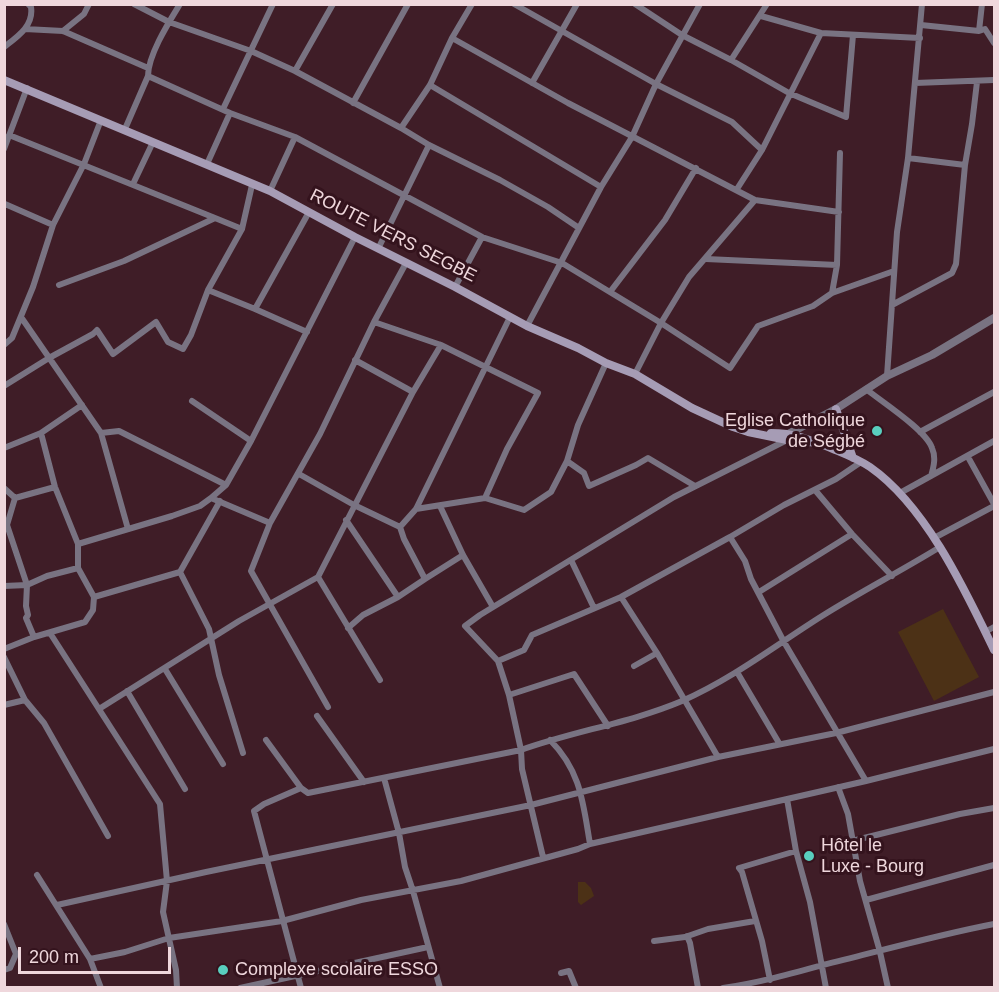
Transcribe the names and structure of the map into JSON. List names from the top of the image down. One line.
{"streets":{"main road":["ROUTE VERS SEGBE"]},"places":["Eglise Catholique de Ségbé","Hôtel le Luxe - Bourg","Complexe scolaire ESSO"],"scale_bar":"200 m"}
